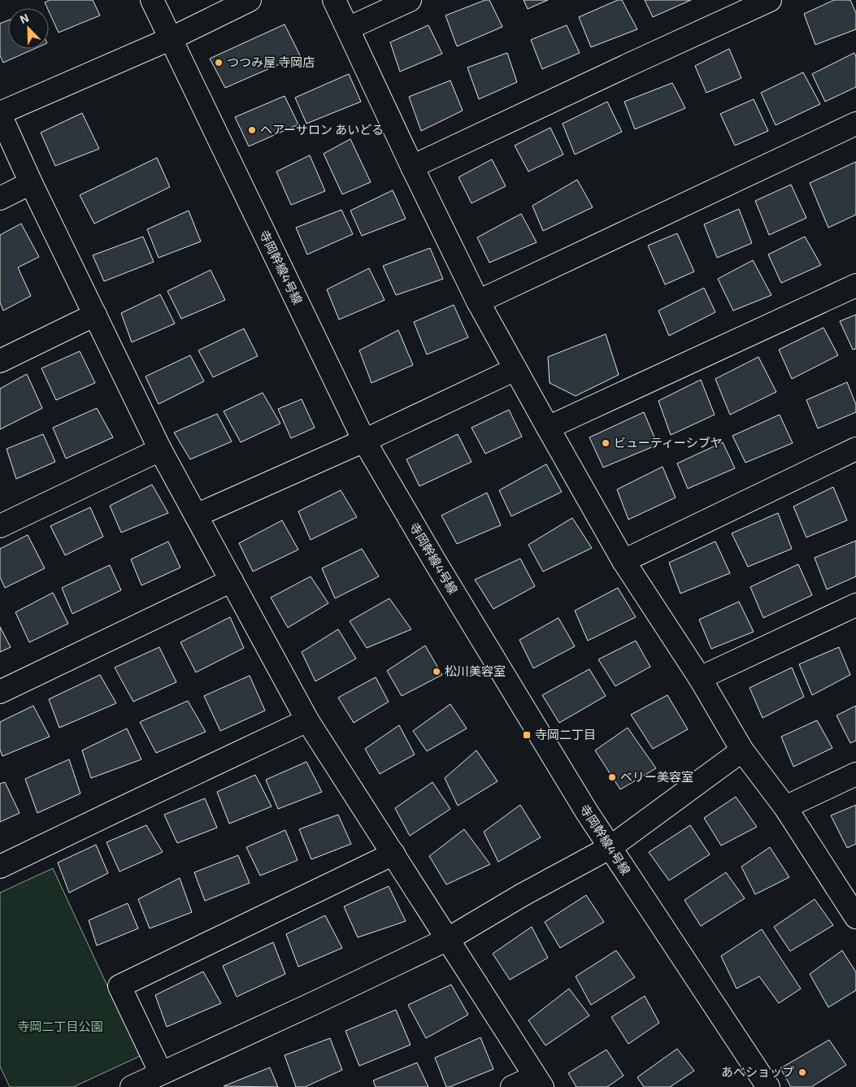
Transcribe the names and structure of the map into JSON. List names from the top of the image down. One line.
{"streets":{"street":["寺岡幹線4号線"]},"parks":["寺岡二丁目公園"],"places":{"other":["つつみ屋 寺岡店","ヘアーサロン あいどる","ビューティーシブヤ","松川美容室","ベリー美容室","あべショップ"],"transit":["寺岡二丁目"]},"north":"top left"}
